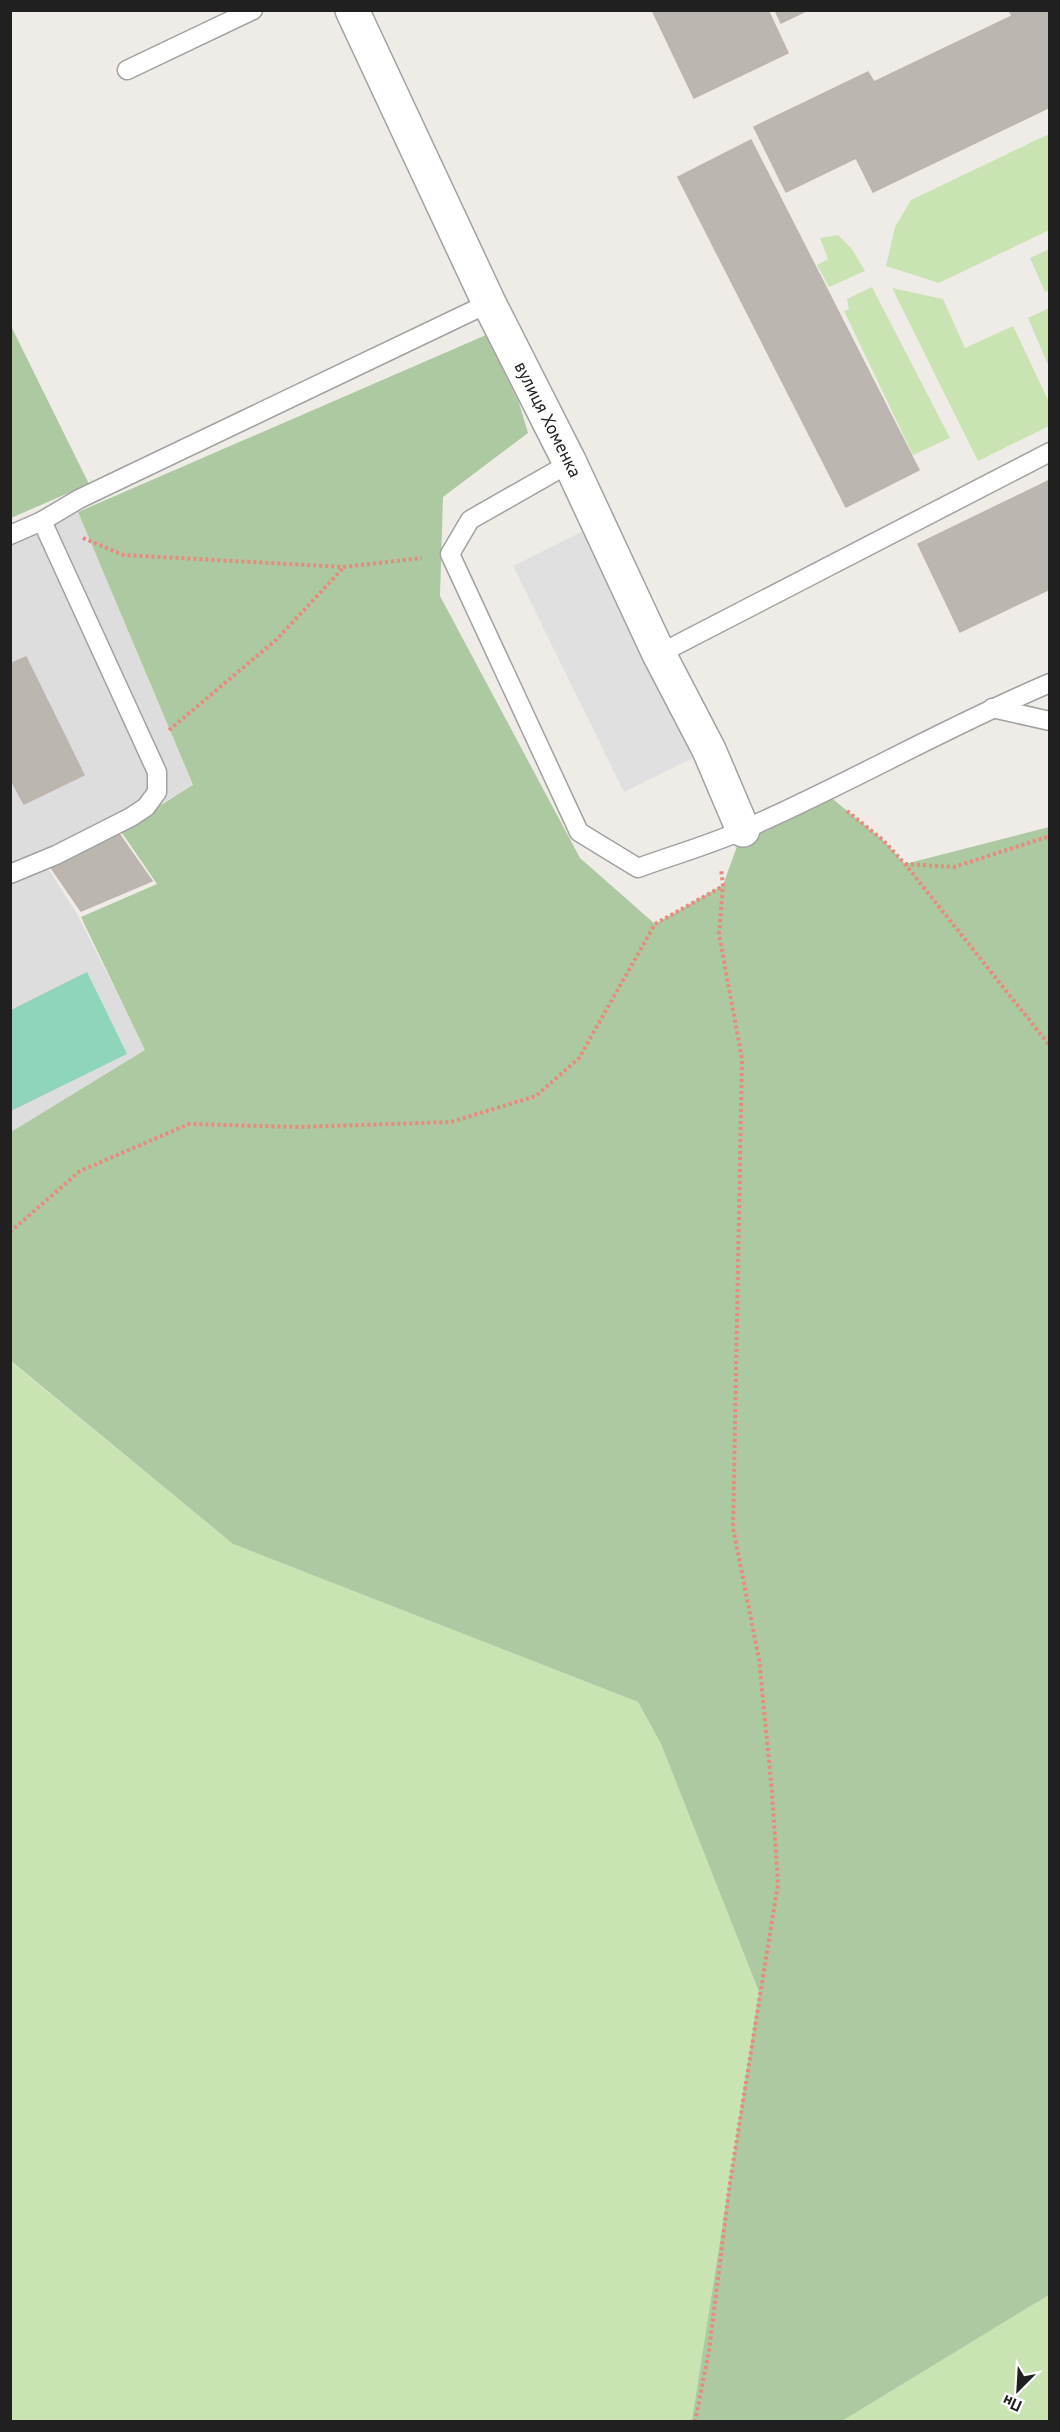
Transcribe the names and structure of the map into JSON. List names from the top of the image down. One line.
{"streets":{"street":["вулиця Хоменка"]},"north":"bottom left"}
